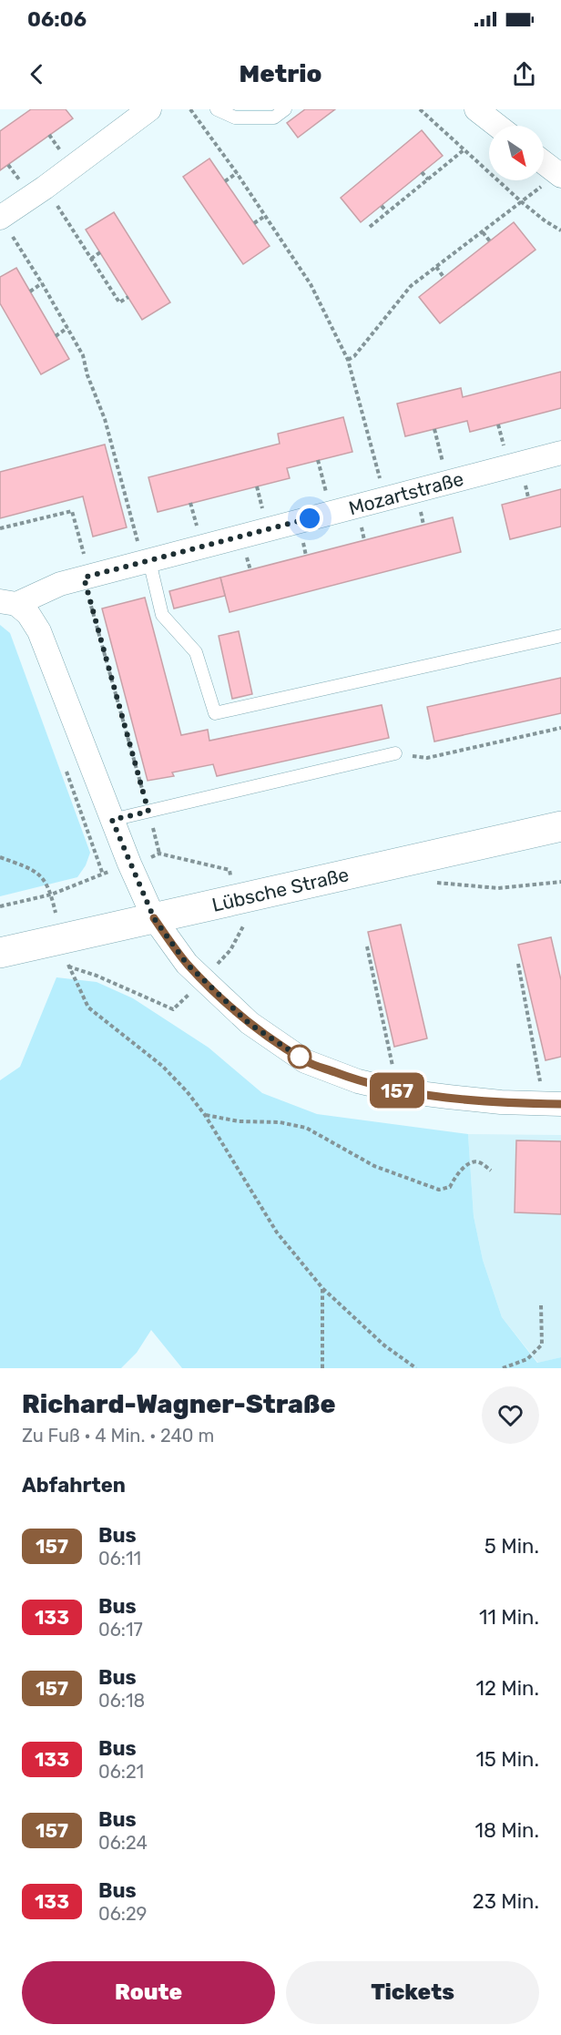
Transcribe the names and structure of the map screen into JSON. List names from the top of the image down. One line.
{"streets":{"street":["Mozartstraße","Lübsche Straße"]},"lines":["bus line 157"],"north":"bottom right","page":{"status":"06:06","header":"Metrio","on_map":"157","heading":[["Richard-Wagner-Straße","Zu Fuß · 4 Min. · 240 m"],"Abfahrten"],"list":[{"mark":"157","name":"Bus","note":"06:11","value":"5 Min."},{"mark":"133","name":"Bus","note":"06:17","value":"11 Min."},{"mark":"157","name":"Bus","note":"06:18","value":"12 Min."},{"mark":"133","name":"Bus","note":"06:21","value":"15 Min."},{"mark":"157","name":"Bus","note":"06:24","value":"18 Min."},{"mark":"133","name":"Bus","note":"06:29","value":"23 Min."}],"buttons":["Route","Tickets"]}}
